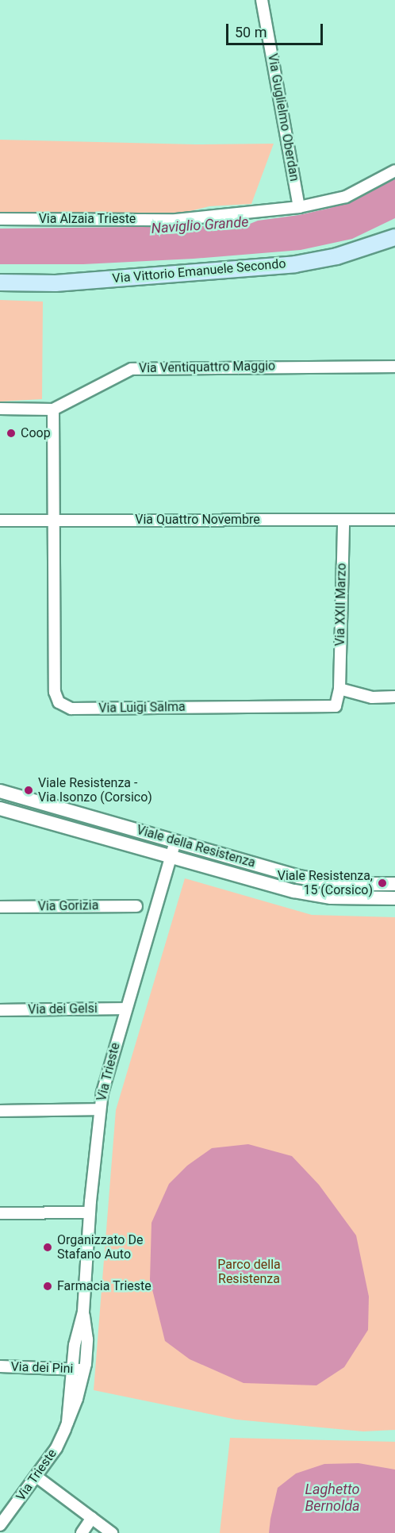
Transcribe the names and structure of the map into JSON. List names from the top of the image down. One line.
{"streets":{"main road":["Via Vittorio Emanuele Secondo"],"street":["Via Guglielmo Oberdan","Via Alzaia Trieste","Via Ventiquattro Maggio","Via Quattro Novembre","Via XXII Marzo","Via Luigi Salma","Viale della Resistenza","Via Gorizia","Via dei Gelsi","Via Trieste","Via dei Pini"]},"crossings":[["Via Guglielmo Oberdan","Via Alzaia Trieste"],["Via Ventiquattro Maggio","Via Luigi Salma"],["Via Quattro Novembre","Via XXII Marzo"],["Via Quattro Novembre","Via Luigi Salma"],["Via XXII Marzo","Via Luigi Salma"],["Viale della Resistenza","Via Trieste"],["Via dei Gelsi","Via Trieste"],["Via Trieste","Via dei Pini"]],"water":["Naviglio Grande","Laghetto Bernolda"],"parks":["Parco della Resistenza"],"places":["Coop","Viale Resistenza - Via Isonzo (Corsico)","Viale Resistenza, 15 (Corsico)","Organizzato De Stafano Auto","Farmacia Trieste"],"scale_bar":"50 m"}
